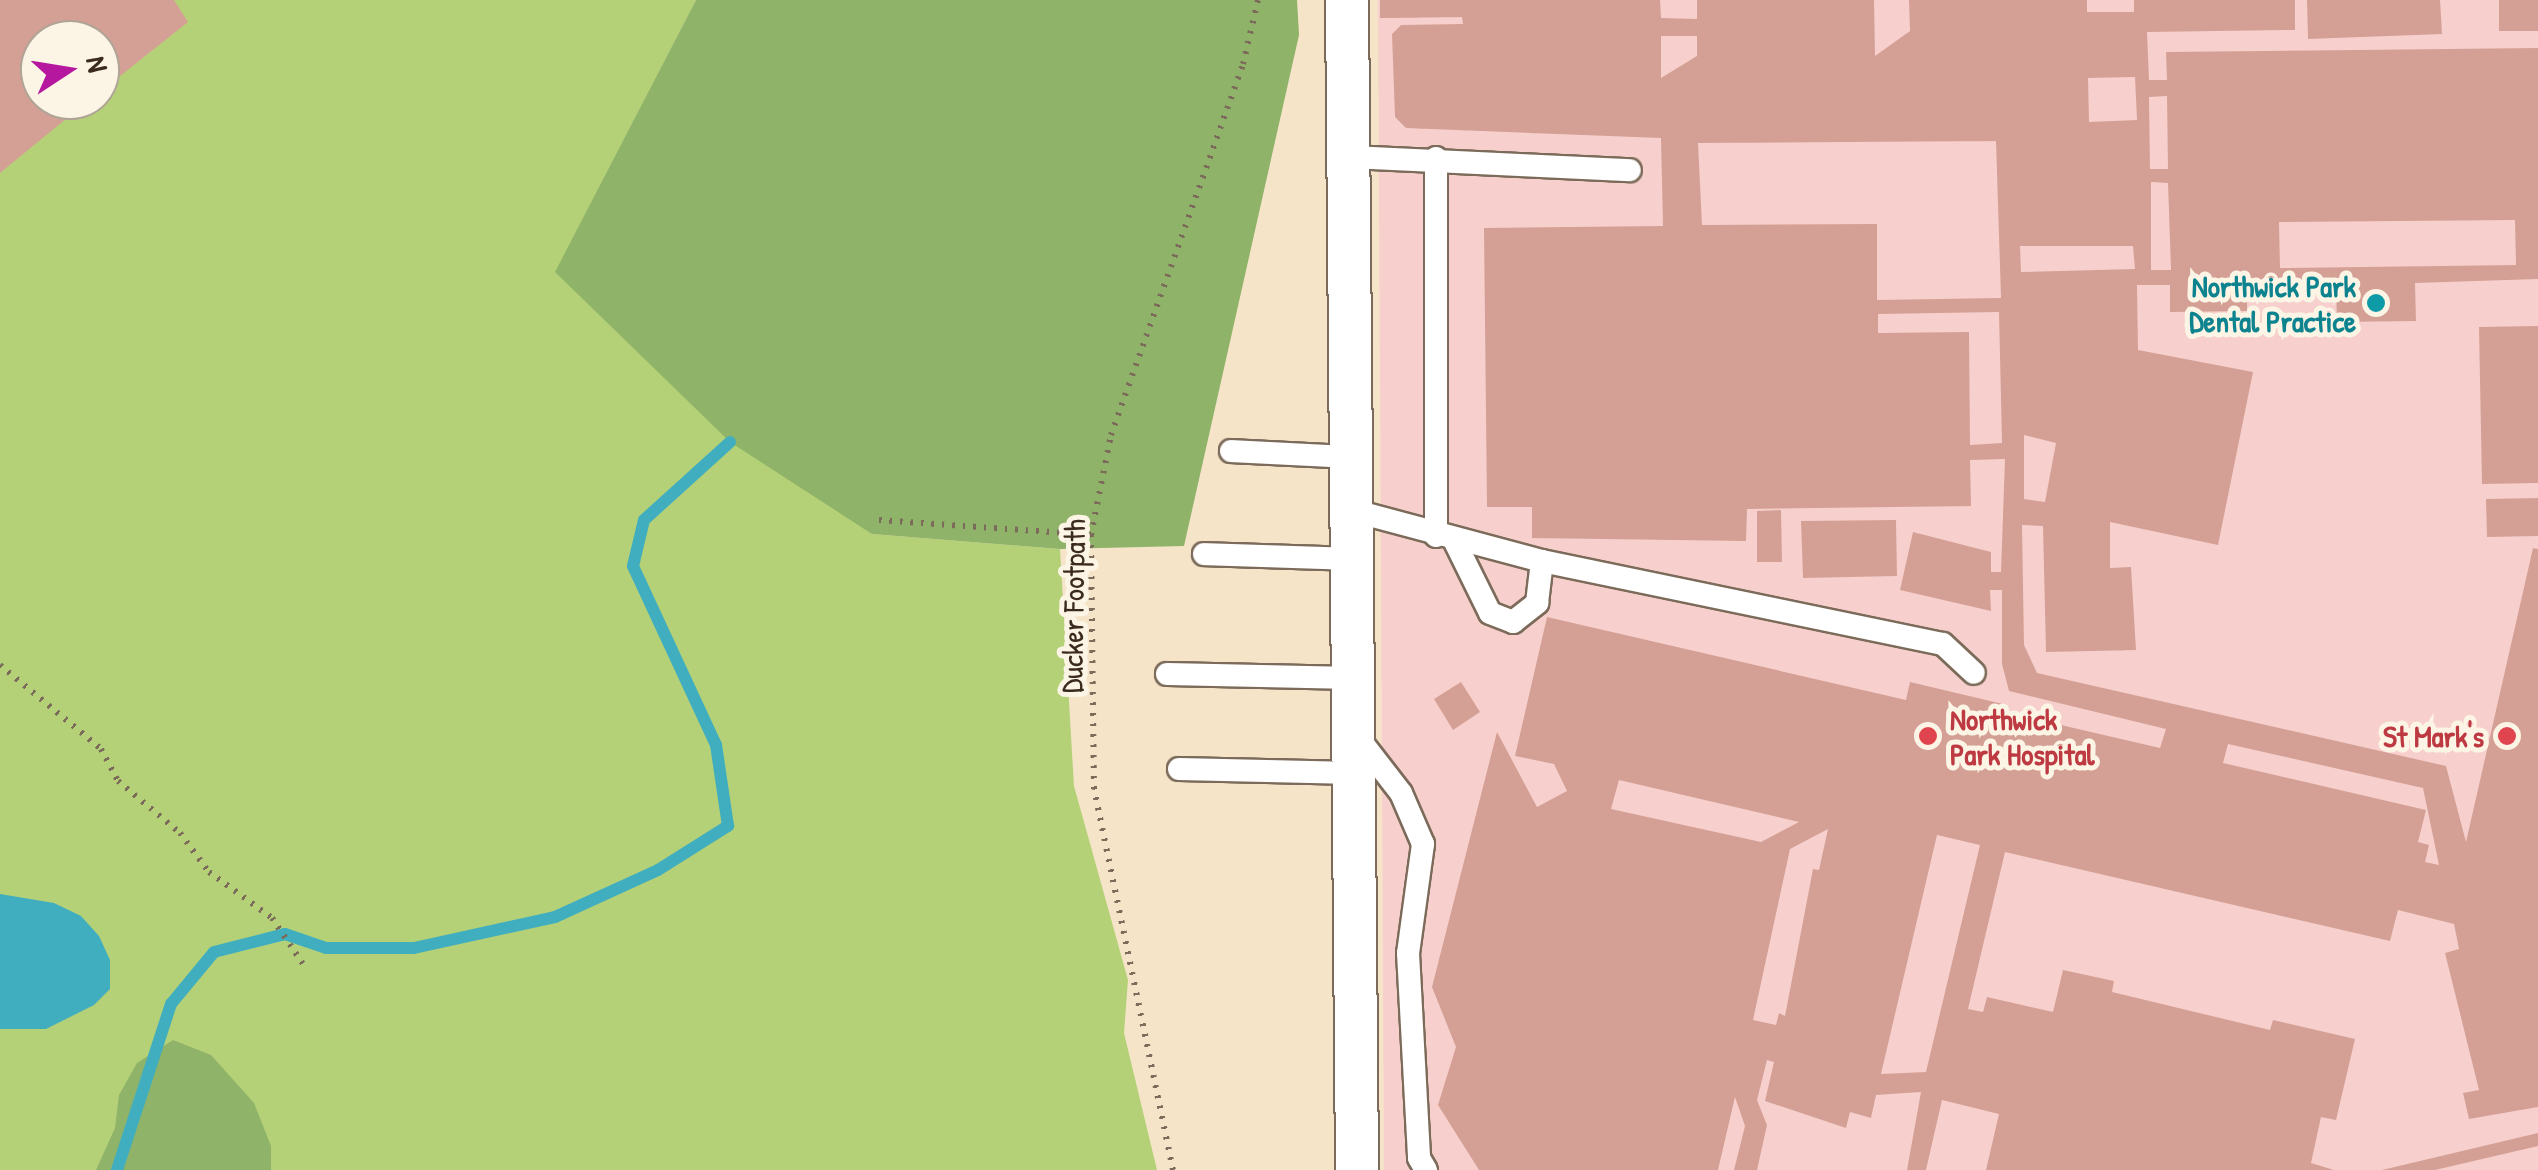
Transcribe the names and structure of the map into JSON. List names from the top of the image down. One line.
{"streets":{"path":["Ducker Footpath"]},"places":["Northwick Park Dental Practice","Northwick Park Hospital","St Mark's"],"north":"right"}
